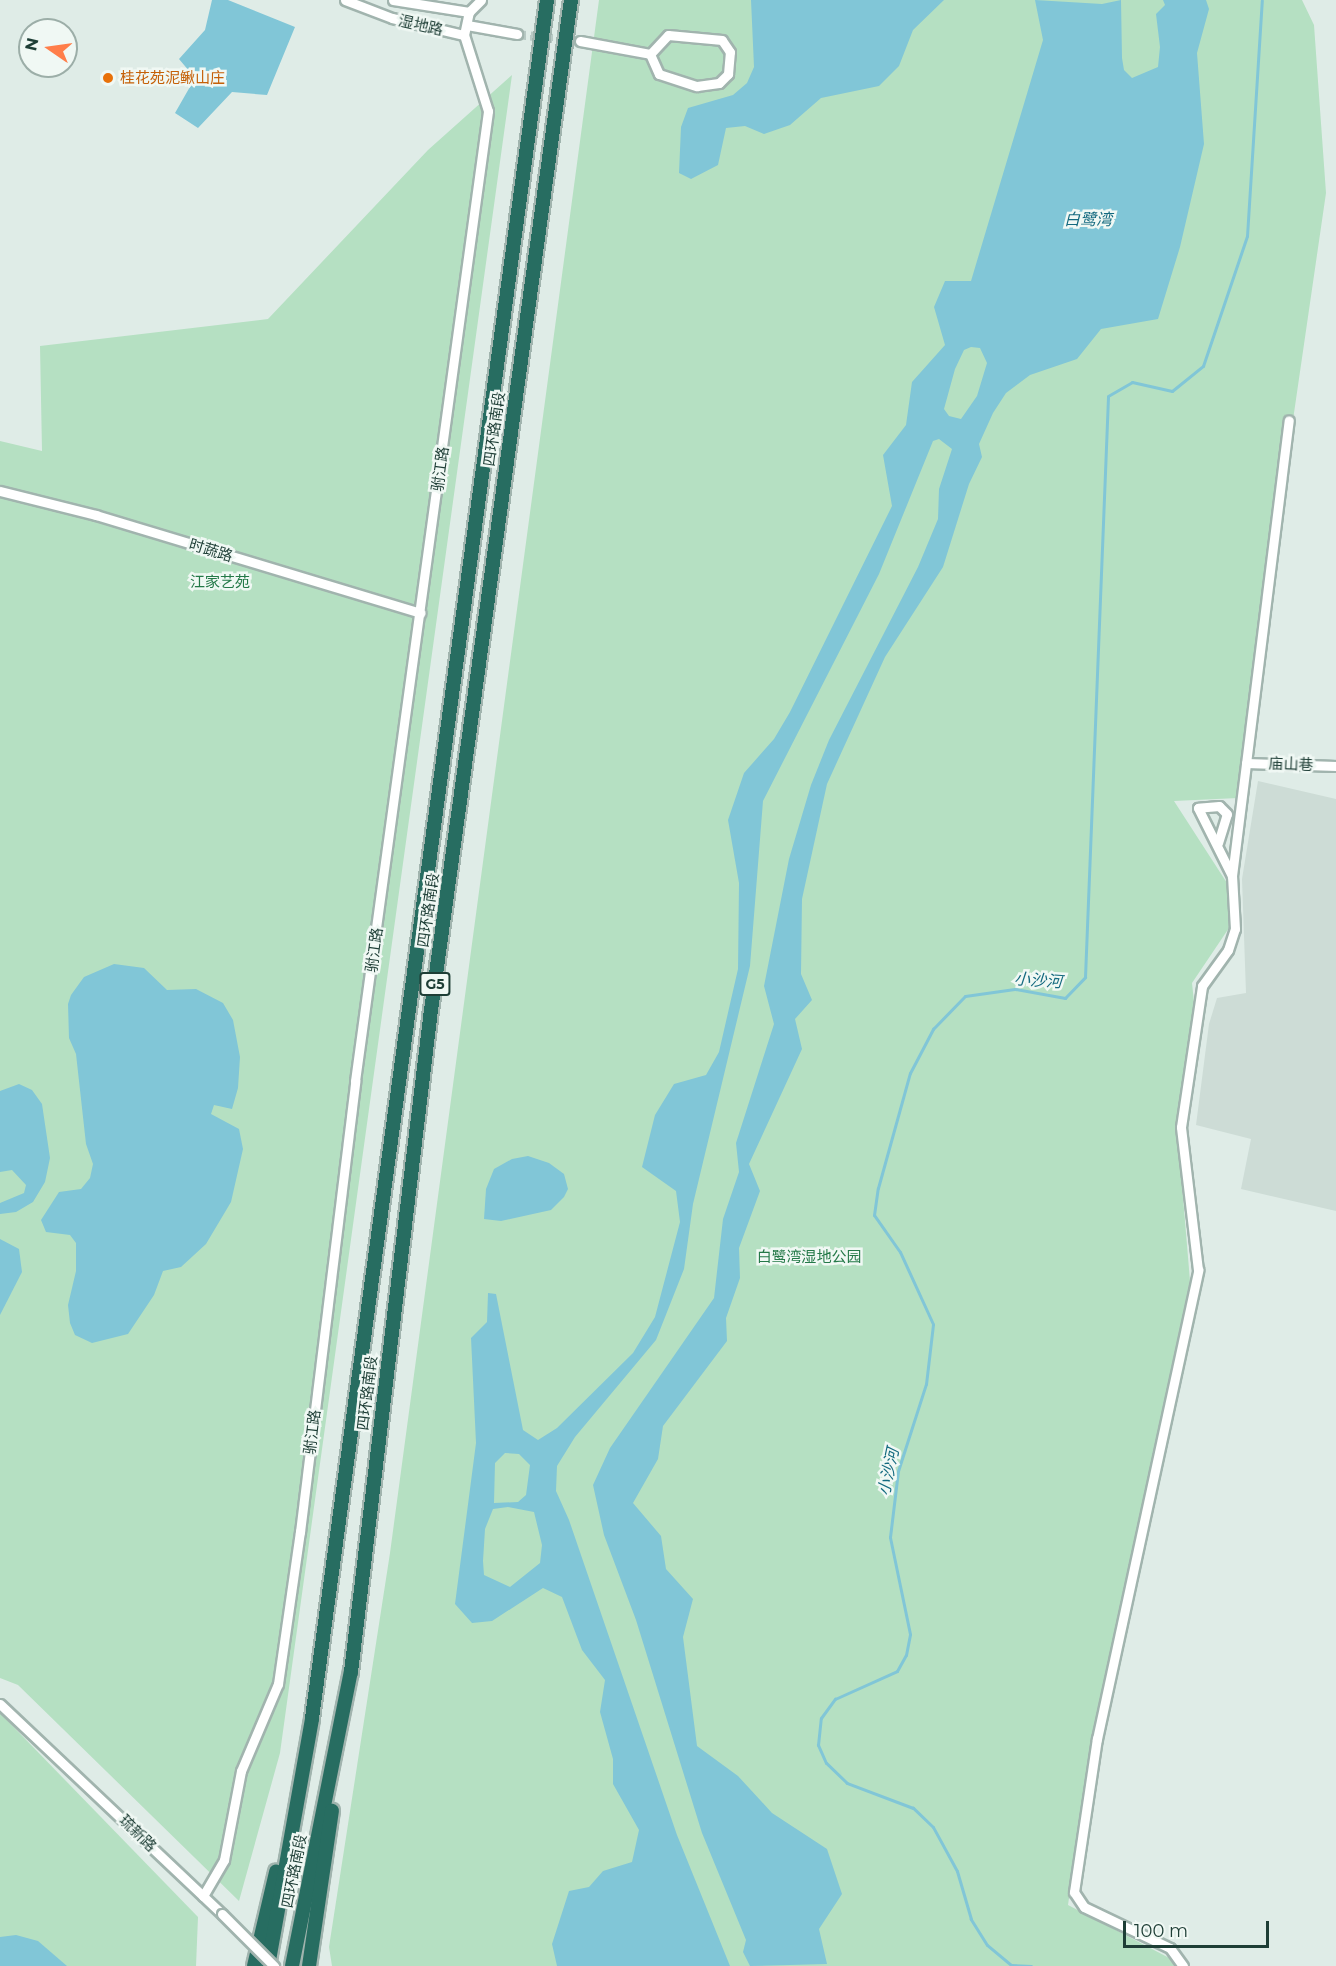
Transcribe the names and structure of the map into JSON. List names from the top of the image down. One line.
{"streets":{"highway":["四环路南段","G5"],"street":["湿地路","驸江路","时蔬路","庙山巷","琉新路"]},"crossings":[["湿地路","驸江路"],["驸江路","时蔬路"],["驸江路","琉新路"]],"water":["白鹭湾","小沙河"],"parks":["江家艺苑","白鹭湾湿地公园"],"places":["桂花苑泥鳅山庄"],"scale_bar":"100 m","north":"left"}
